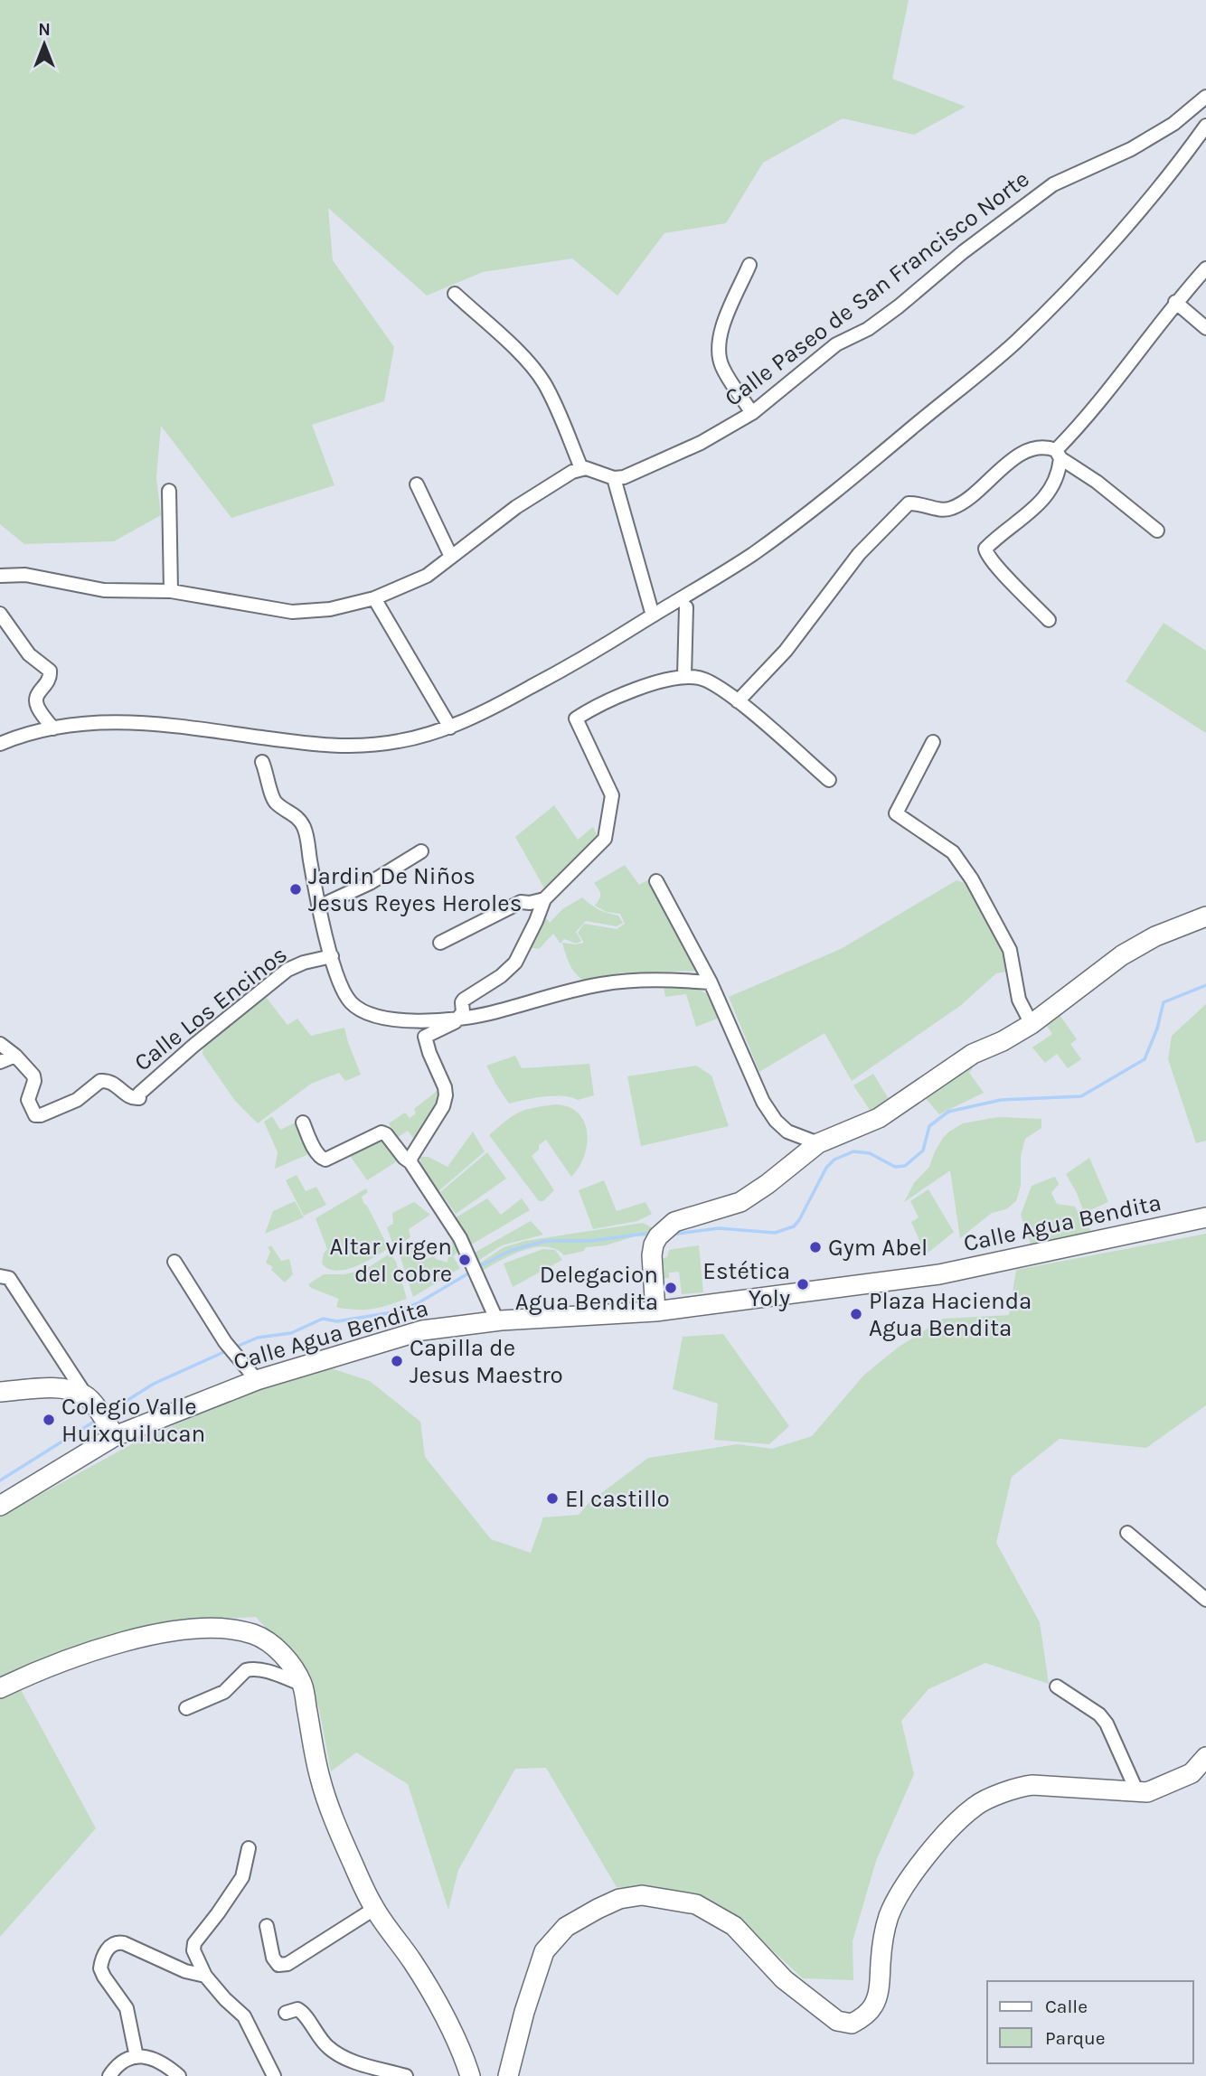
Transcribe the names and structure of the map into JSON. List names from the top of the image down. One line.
{"streets":{"main road":["Calle Agua Bendita"],"street":["Calle Paseo de San Francisco Norte","Calle Los Encinos"]},"places":["Jardin De Niños Jesus Reyes Heroles","Gym Abel","Altar virgen del cobre","Estética Yoly","Delegacion Agua Bendita","Plaza Hacienda Agua Bendita","Capilla de Jesus Maestro","Colegio Valle Huixquilucan","El castillo"],"legend":["Calle","Parque"],"north":"top"}
